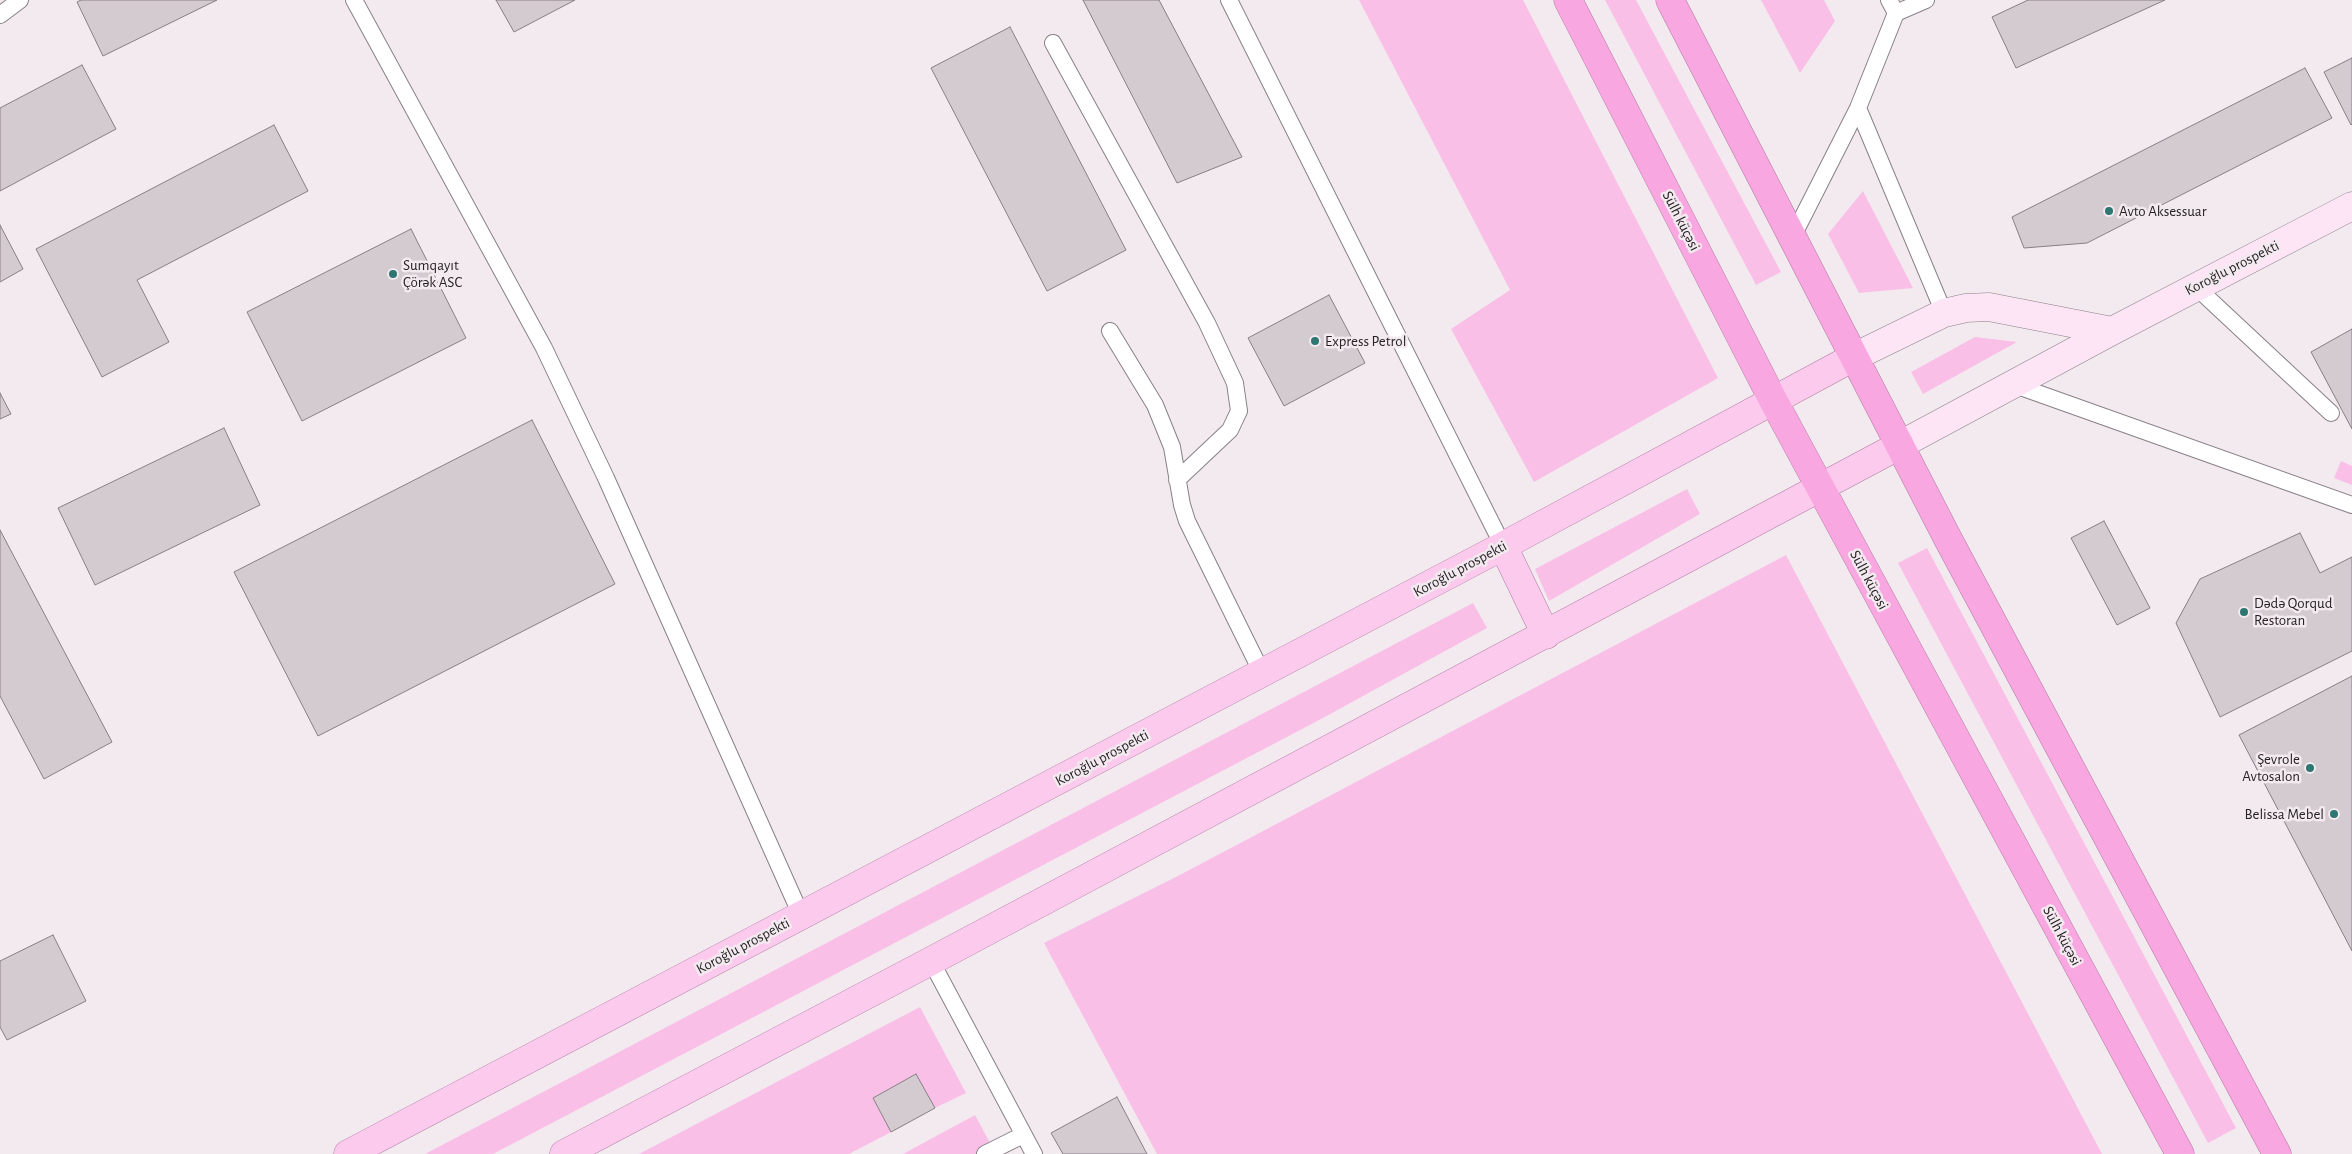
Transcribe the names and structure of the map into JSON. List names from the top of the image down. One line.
{"streets":{"highway":["Sülh küçəsi"],"main road":["Koroğlu prospekti"]},"crossings":[["Sülh küçəsi","Koroğlu prospekti"]],"places":["Avto Aksessuar","Sumqayıt Çörək ASC","Express Petrol","Dədə Qorqud Restoran","Şevrole Avtosalon","Belissa Mebel"]}
